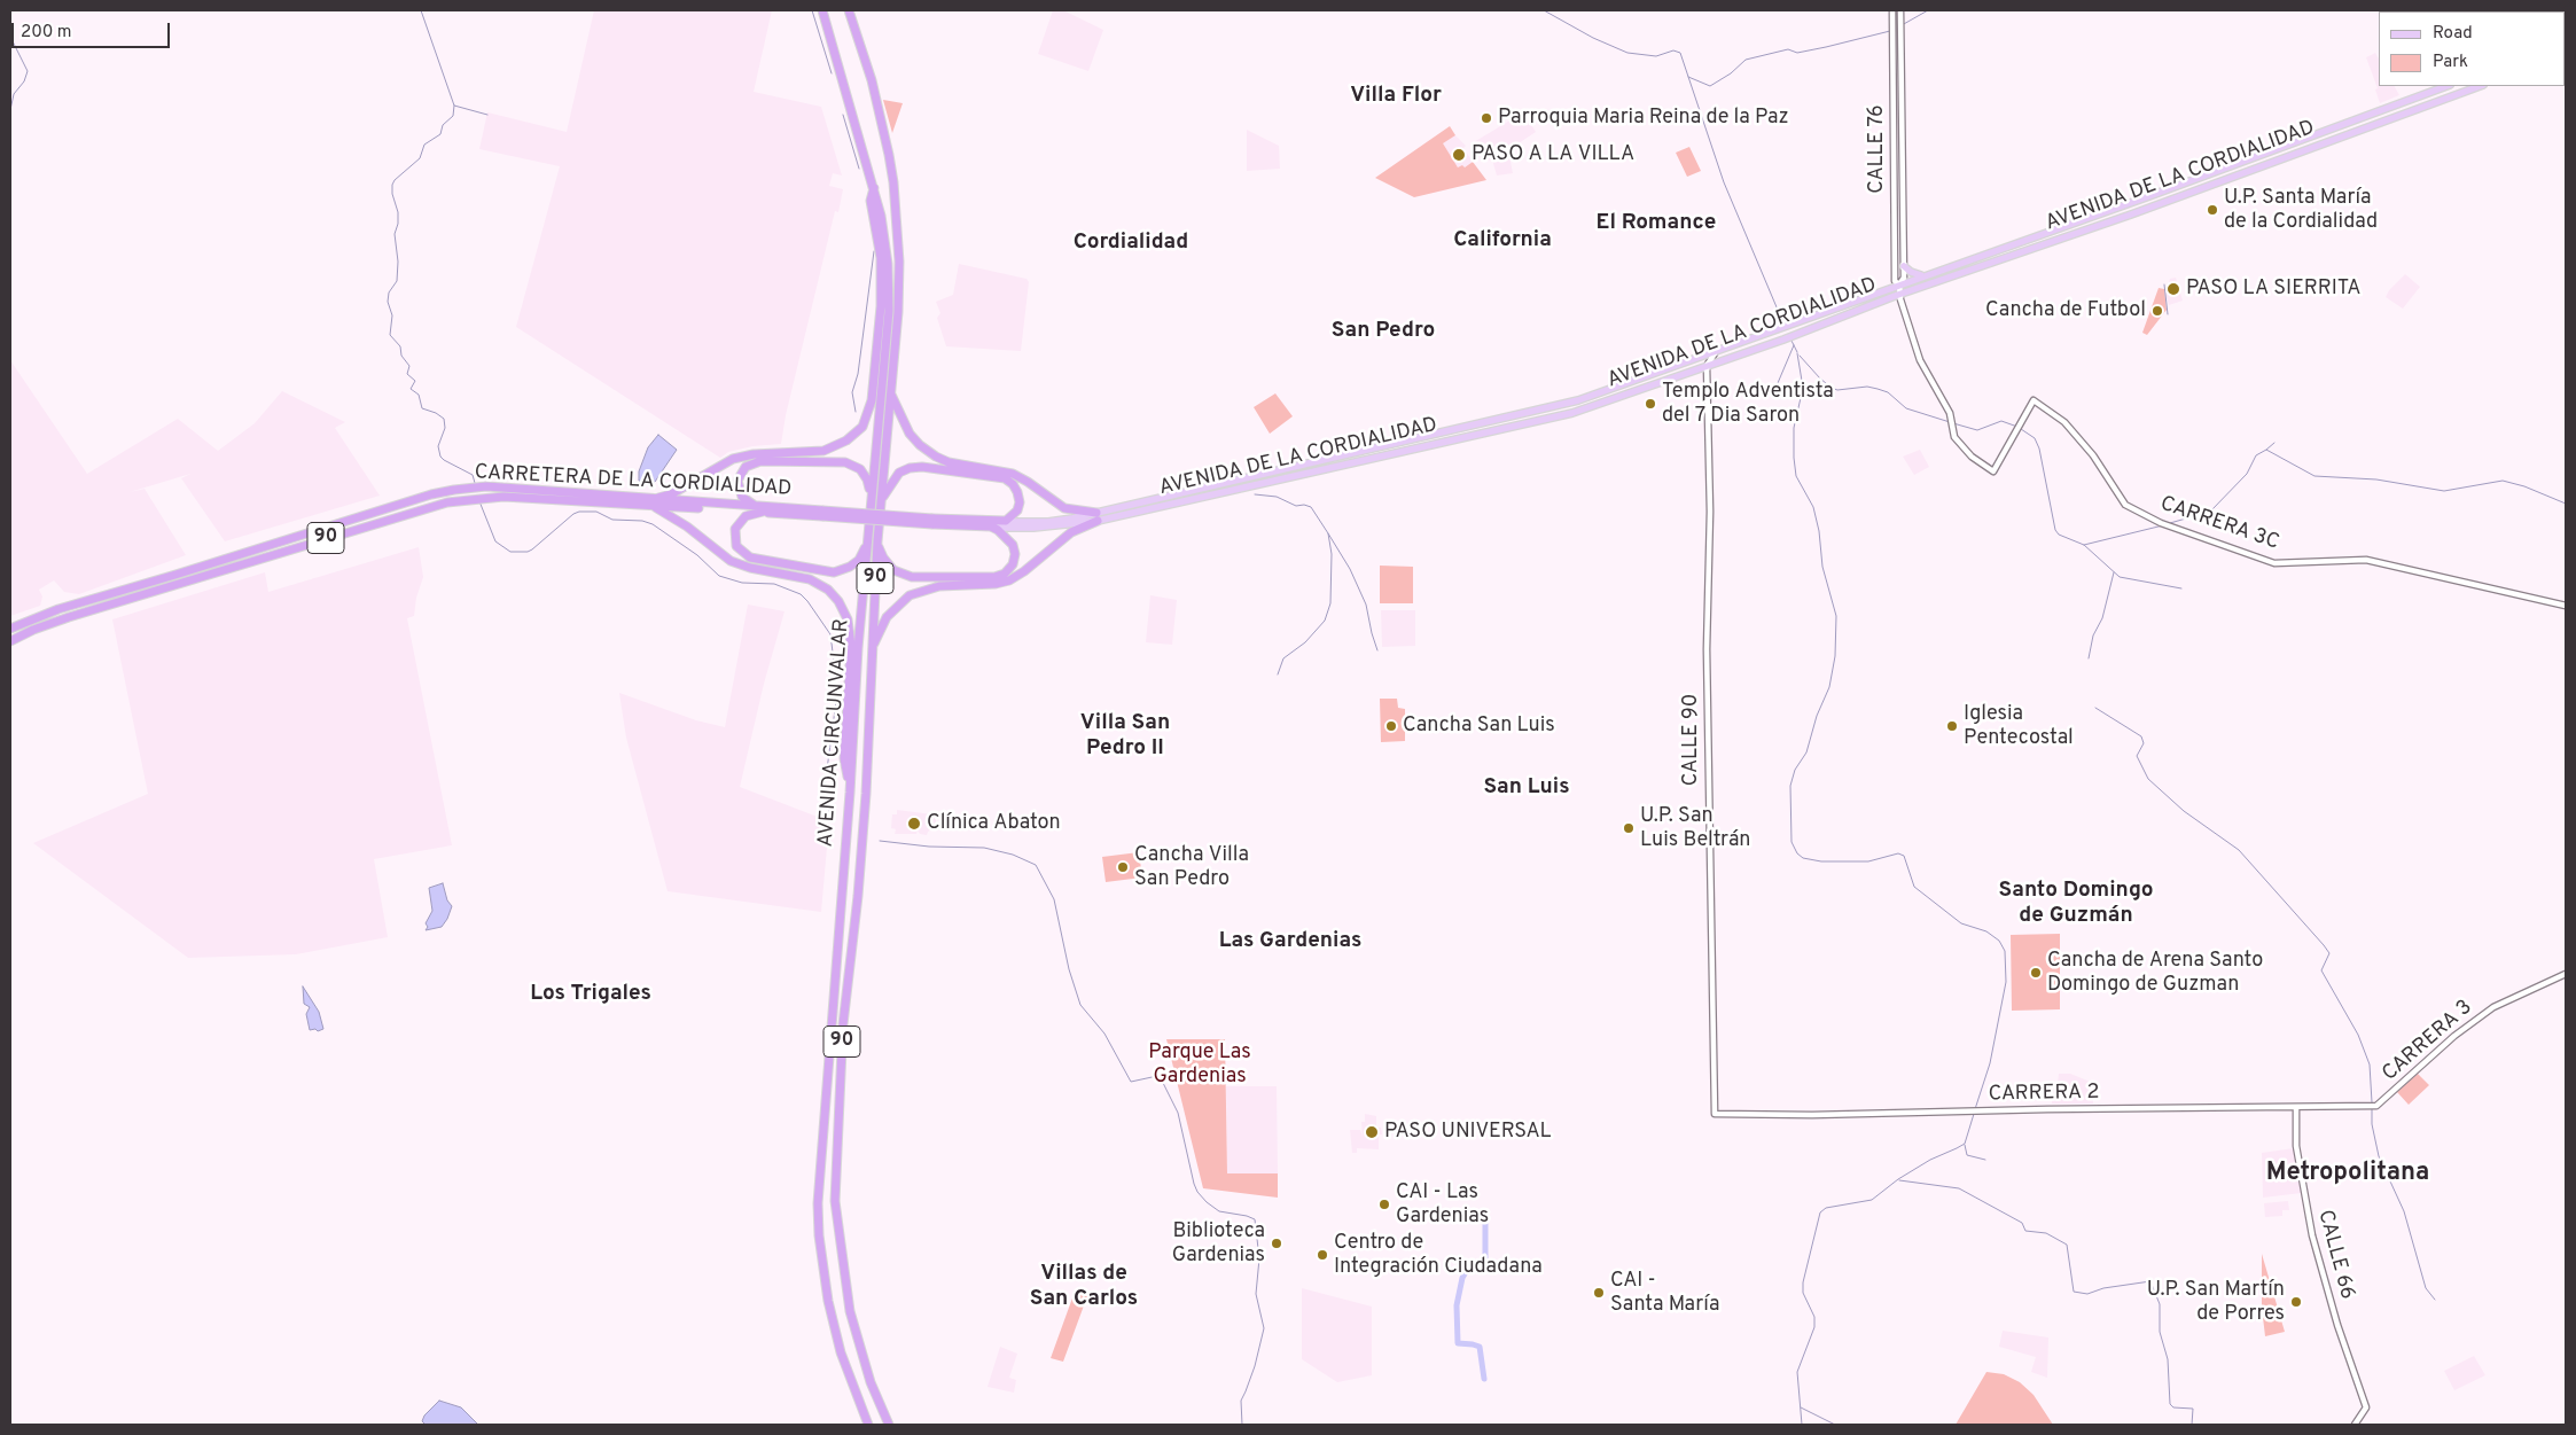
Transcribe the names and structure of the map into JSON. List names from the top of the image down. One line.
{"streets":{"highway":["CARRETERA DE LA CORDIALIDAD","90","AVENIDA CIRCUNVALAR"],"main road":["AVENIDA DE LA CORDIALIDAD"],"street":["CALLE 76","CARRERA 3C","CALLE 90","CARRERA 3","CARRERA 2","CALLE 66"]},"crossings":[["CALLE 76","AVENIDA DE LA CORDIALIDAD"],["CALLE 76","CARRERA 3C"],["AVENIDA DE LA CORDIALIDAD","CARRETERA DE LA CORDIALIDAD"],["AVENIDA DE LA CORDIALIDAD","CALLE 90"],["CALLE 90","CARRERA 2"],["CARRERA 3","CARRERA 2"],["CARRERA 2","CALLE 66"]],"districts":["Villa Flor","El Romance","California","Cordialidad","San Pedro","Villa San Pedro II","San Luis","Santo Domingo de Guzmán","Las Gardenias","Los Trigales","Metropolitana","Villas de San Carlos"],"parks":["Parque Las Gardenias"],"places":["Parroquia Maria Reina de la Paz","PASO A LA VILLA","U.P. Santa María de la Cordialidad","PASO LA SIERRITA","Cancha de Futbol","Templo Adventista del 7 Dia Saron","Cancha San Luis","Iglesia Pentecostal","Clínica Abaton","U.P. San Luis Beltrán","Cancha Villa San Pedro","Cancha de Arena Santo Domingo de Guzman","PASO UNIVERSAL","CAI - Las Gardenias","Biblioteca Gardenias","Centro de Integración Ciudadana","CAI - Santa María","U.P. San Martín de Porres"],"legend":["Road","Park"],"scale_bar":"200 m"}
